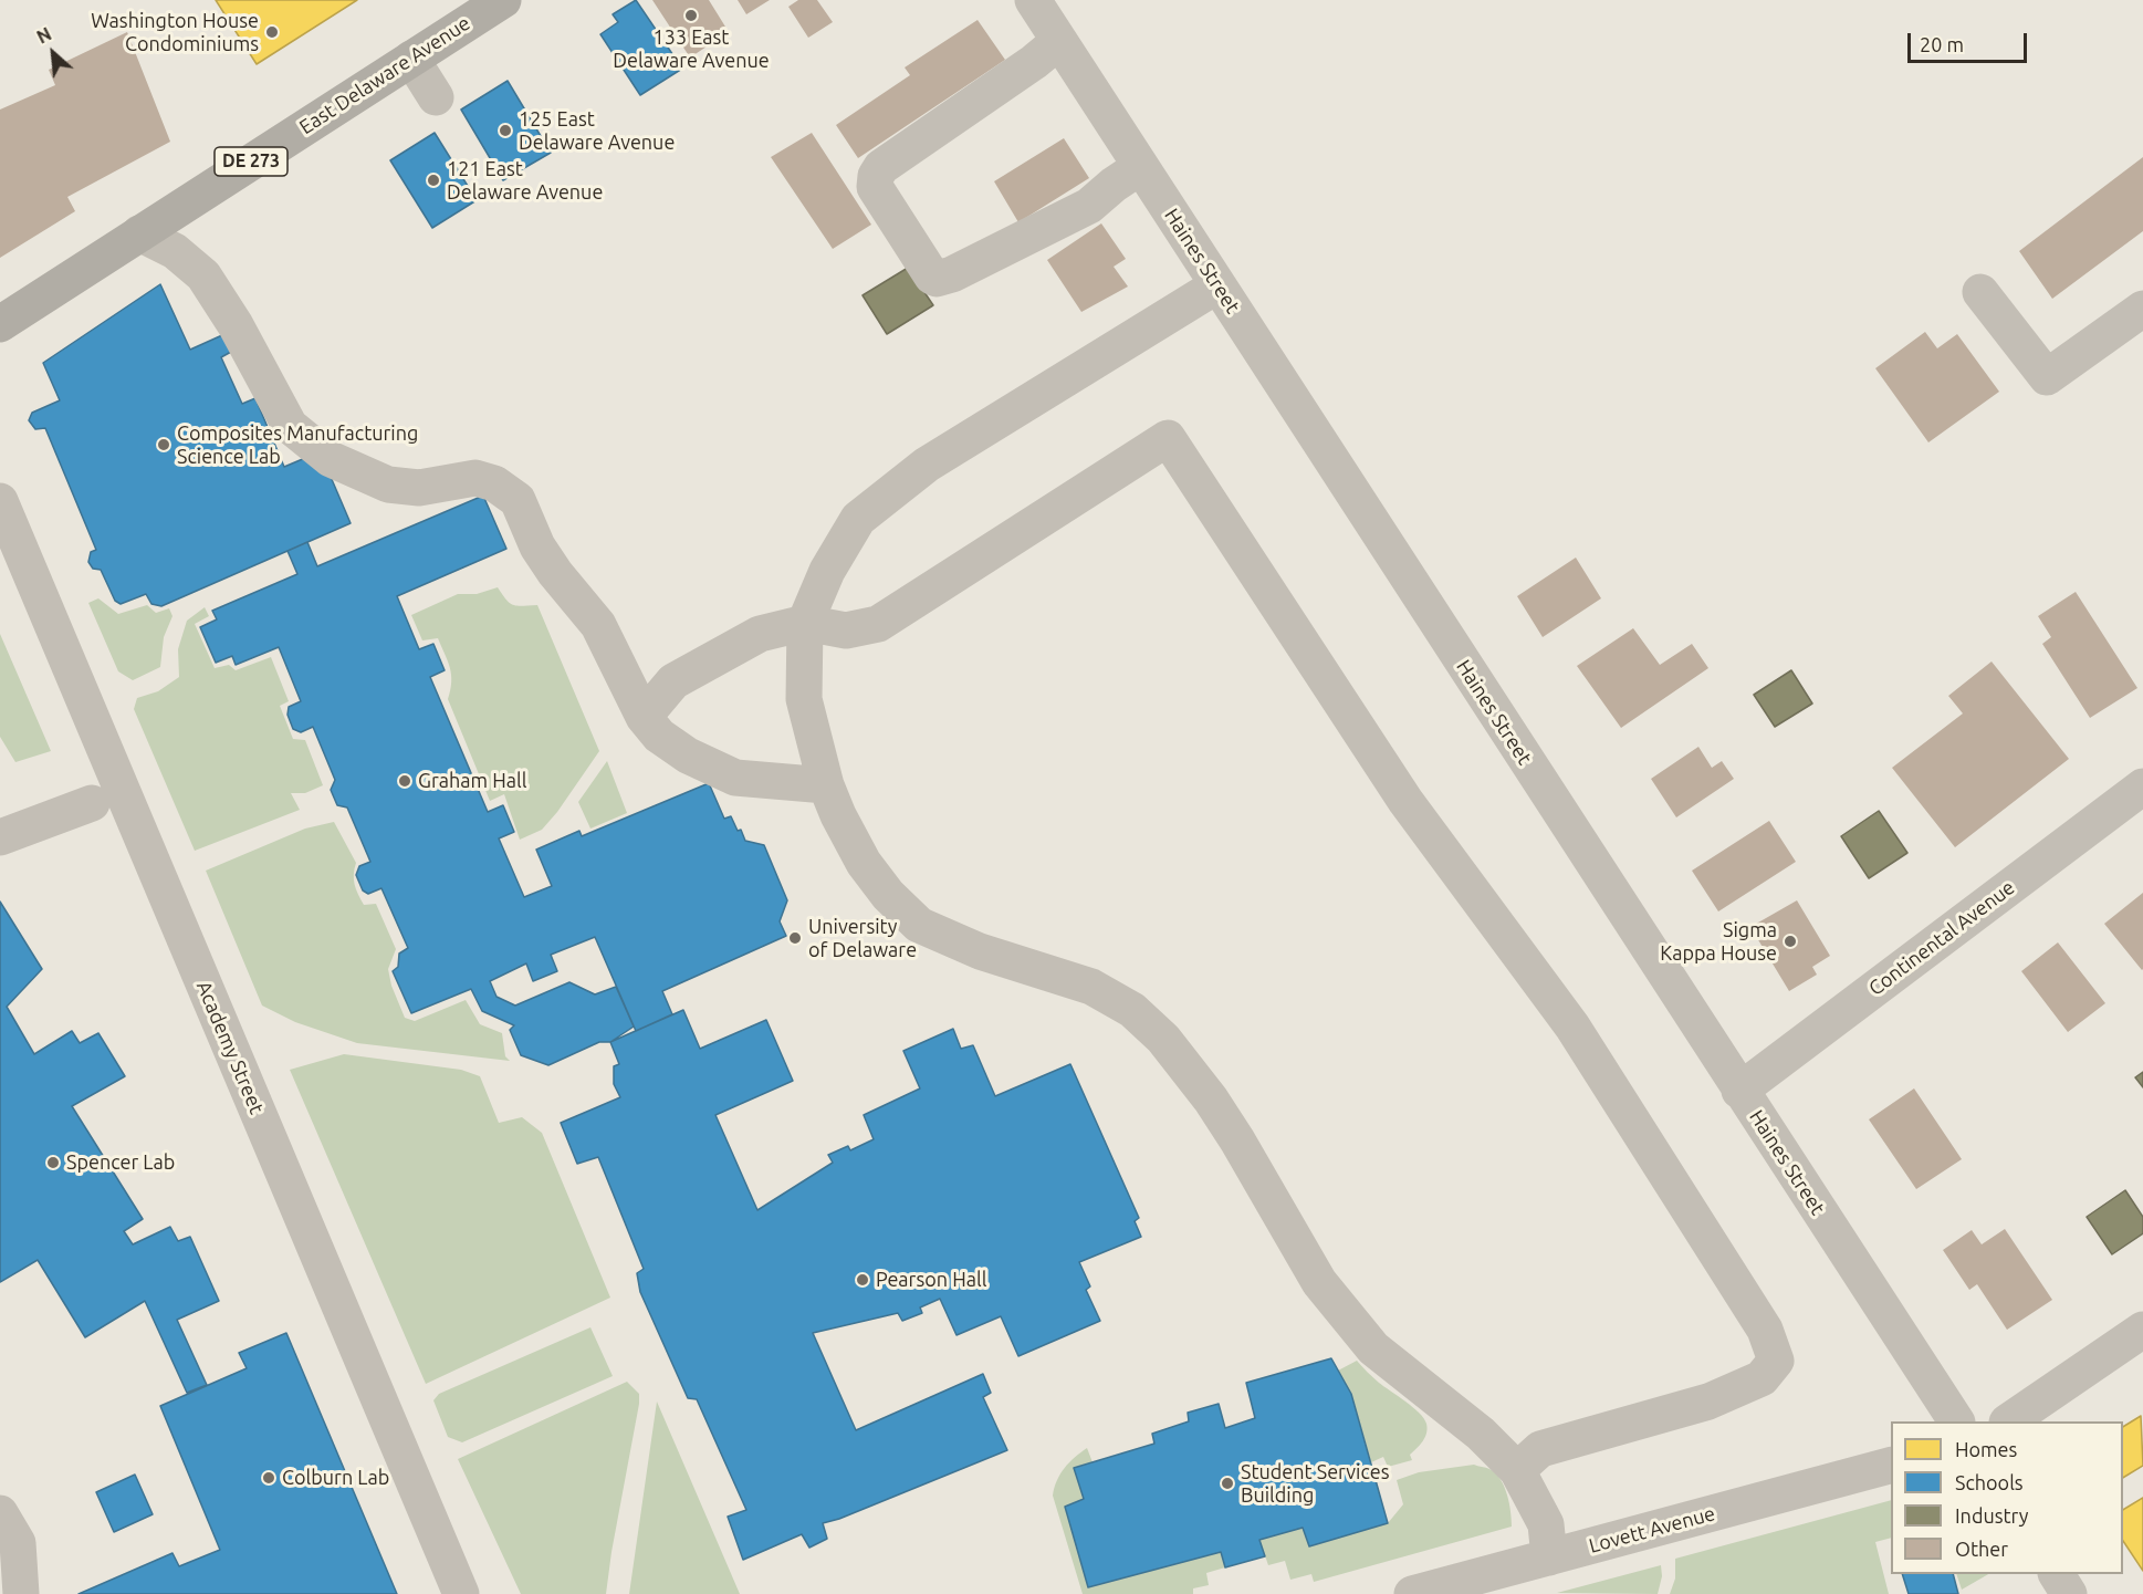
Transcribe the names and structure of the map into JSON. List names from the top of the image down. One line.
{"streets":{"main road":["East Delaware Avenue","DE 273"],"street":["Haines Street","Continental Avenue","Academy Street","Lovett Avenue"]},"crossings":[["Haines Street","Continental Avenue"]],"places":["133 East Delaware Avenue","Washington House Condominiums","125 East Delaware Avenue","121 East Delaware Avenue","Composites Manufacturing Science Lab","Graham Hall","University of Delaware","Sigma Kappa House","Spencer Lab","Pearson Hall","Colburn Lab","Student Services Building"],"legend":["Homes","Schools","Industry","Other"],"scale_bar":"20 m","north":"top left"}
